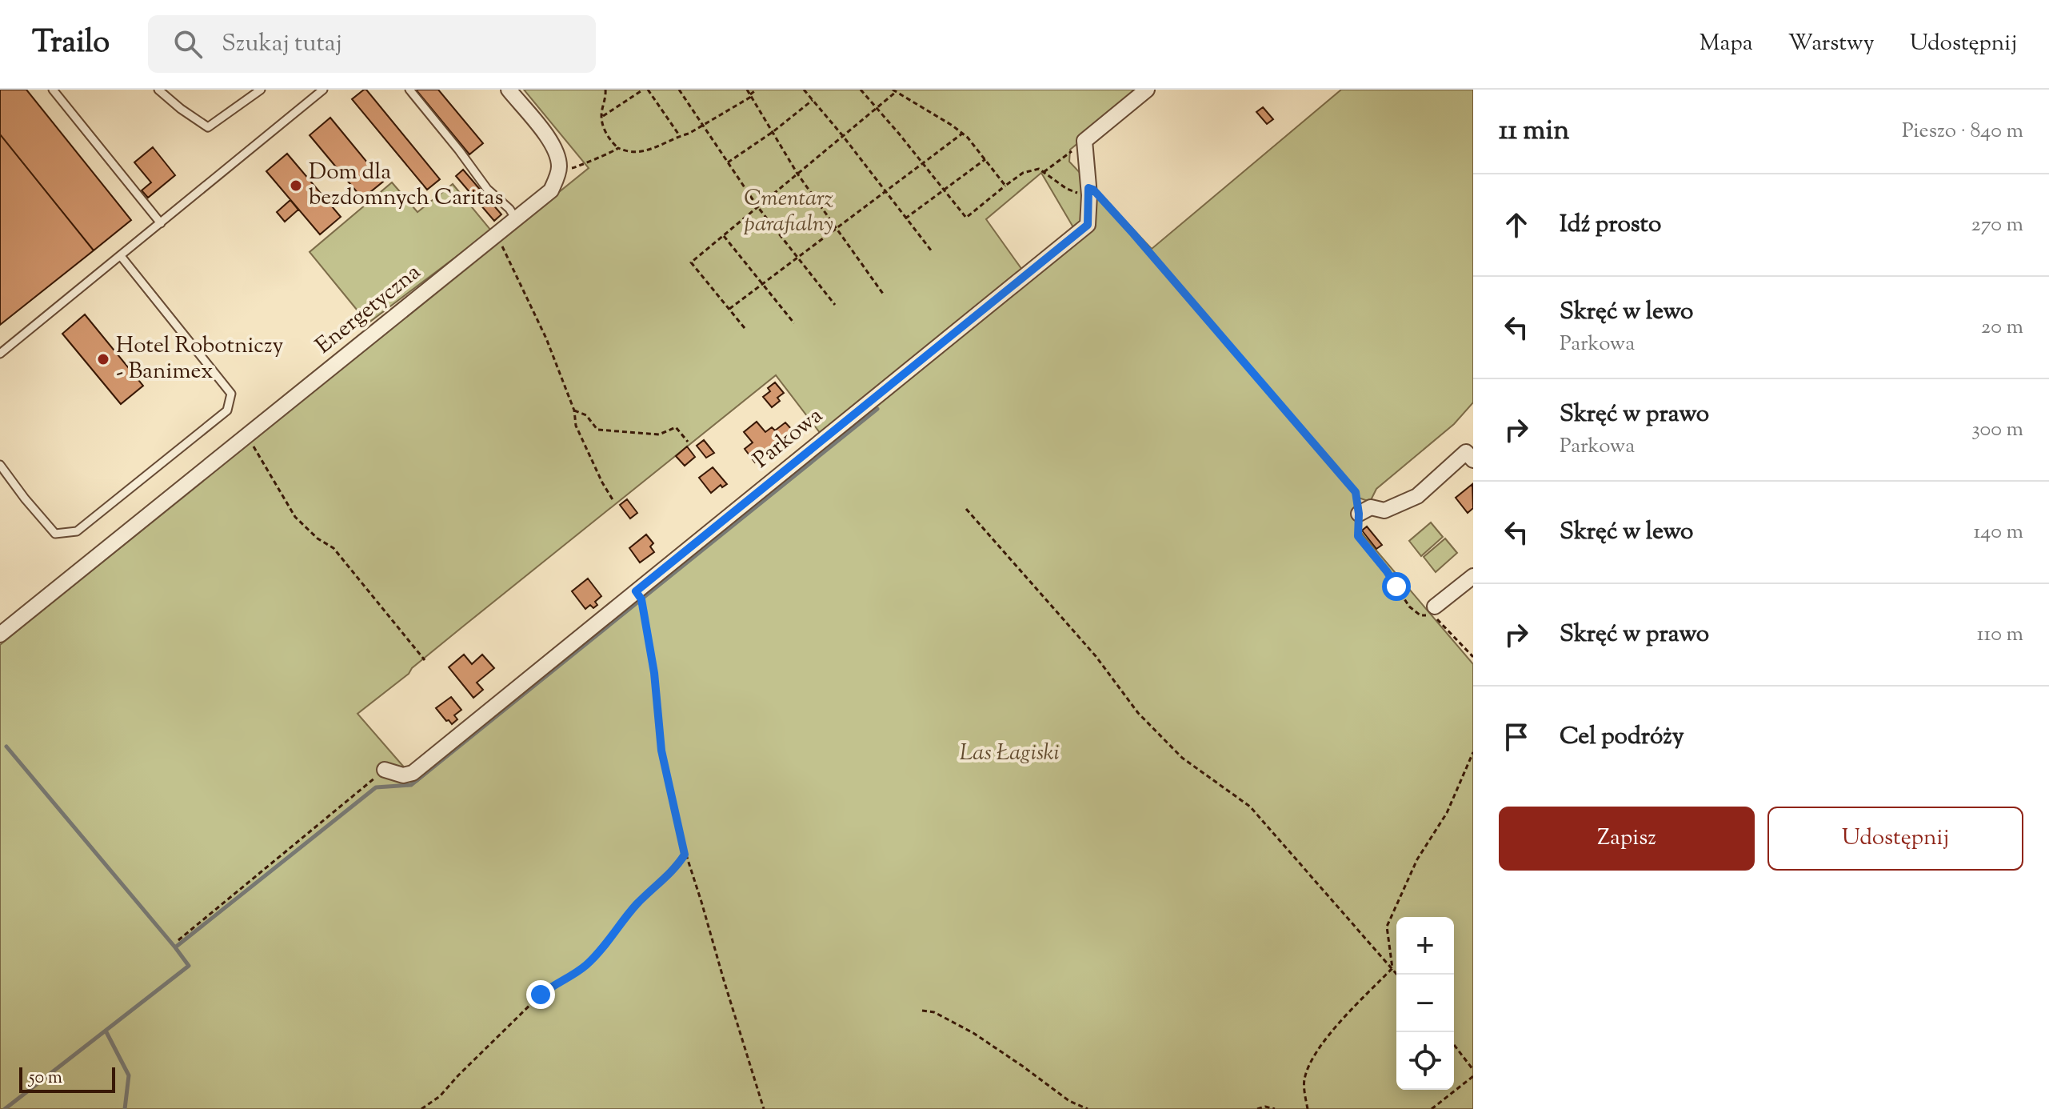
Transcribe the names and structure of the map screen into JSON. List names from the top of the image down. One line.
{"streets":{"street":["Energetyczna","Parkowa"]},"parks":["Cmentarz parafialny","Las Łagiski"],"places":["Dom dla bezdomnych Caritas","Hotel Robotniczy - Banimex"],"scale_bar":"50 m","page":{"header":"Trailo","search":"Szukaj tutaj","nav":["Mapa","Warstwy","Udostępnij"],"heading":["11 min","Pieszo · 840 m"],"list":[["Idź prosto","270 m"],["Skręć w lewo","Parkowa","20 m"],["Skręć w prawo","Parkowa","300 m"],["Skręć w lewo","140 m"],["Skręć w prawo","110 m"],"Cel podróży"],"buttons":["Zapisz","Udostępnij"],"map_buttons":["+","−"],"scale":"50 m"}}
